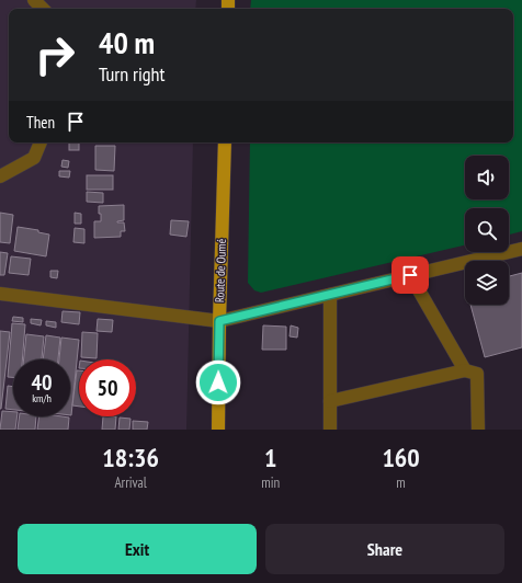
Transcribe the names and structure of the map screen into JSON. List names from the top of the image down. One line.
{"streets":{"main road":["Route de Oumé"]},"page":{"turn":["40 m","Turn right"],"then":"Then","speed":"40 km/h","limit":"50","eta":["18:36","Arrival","1","min","160","m"],"buttons":["Exit","Share"]}}
